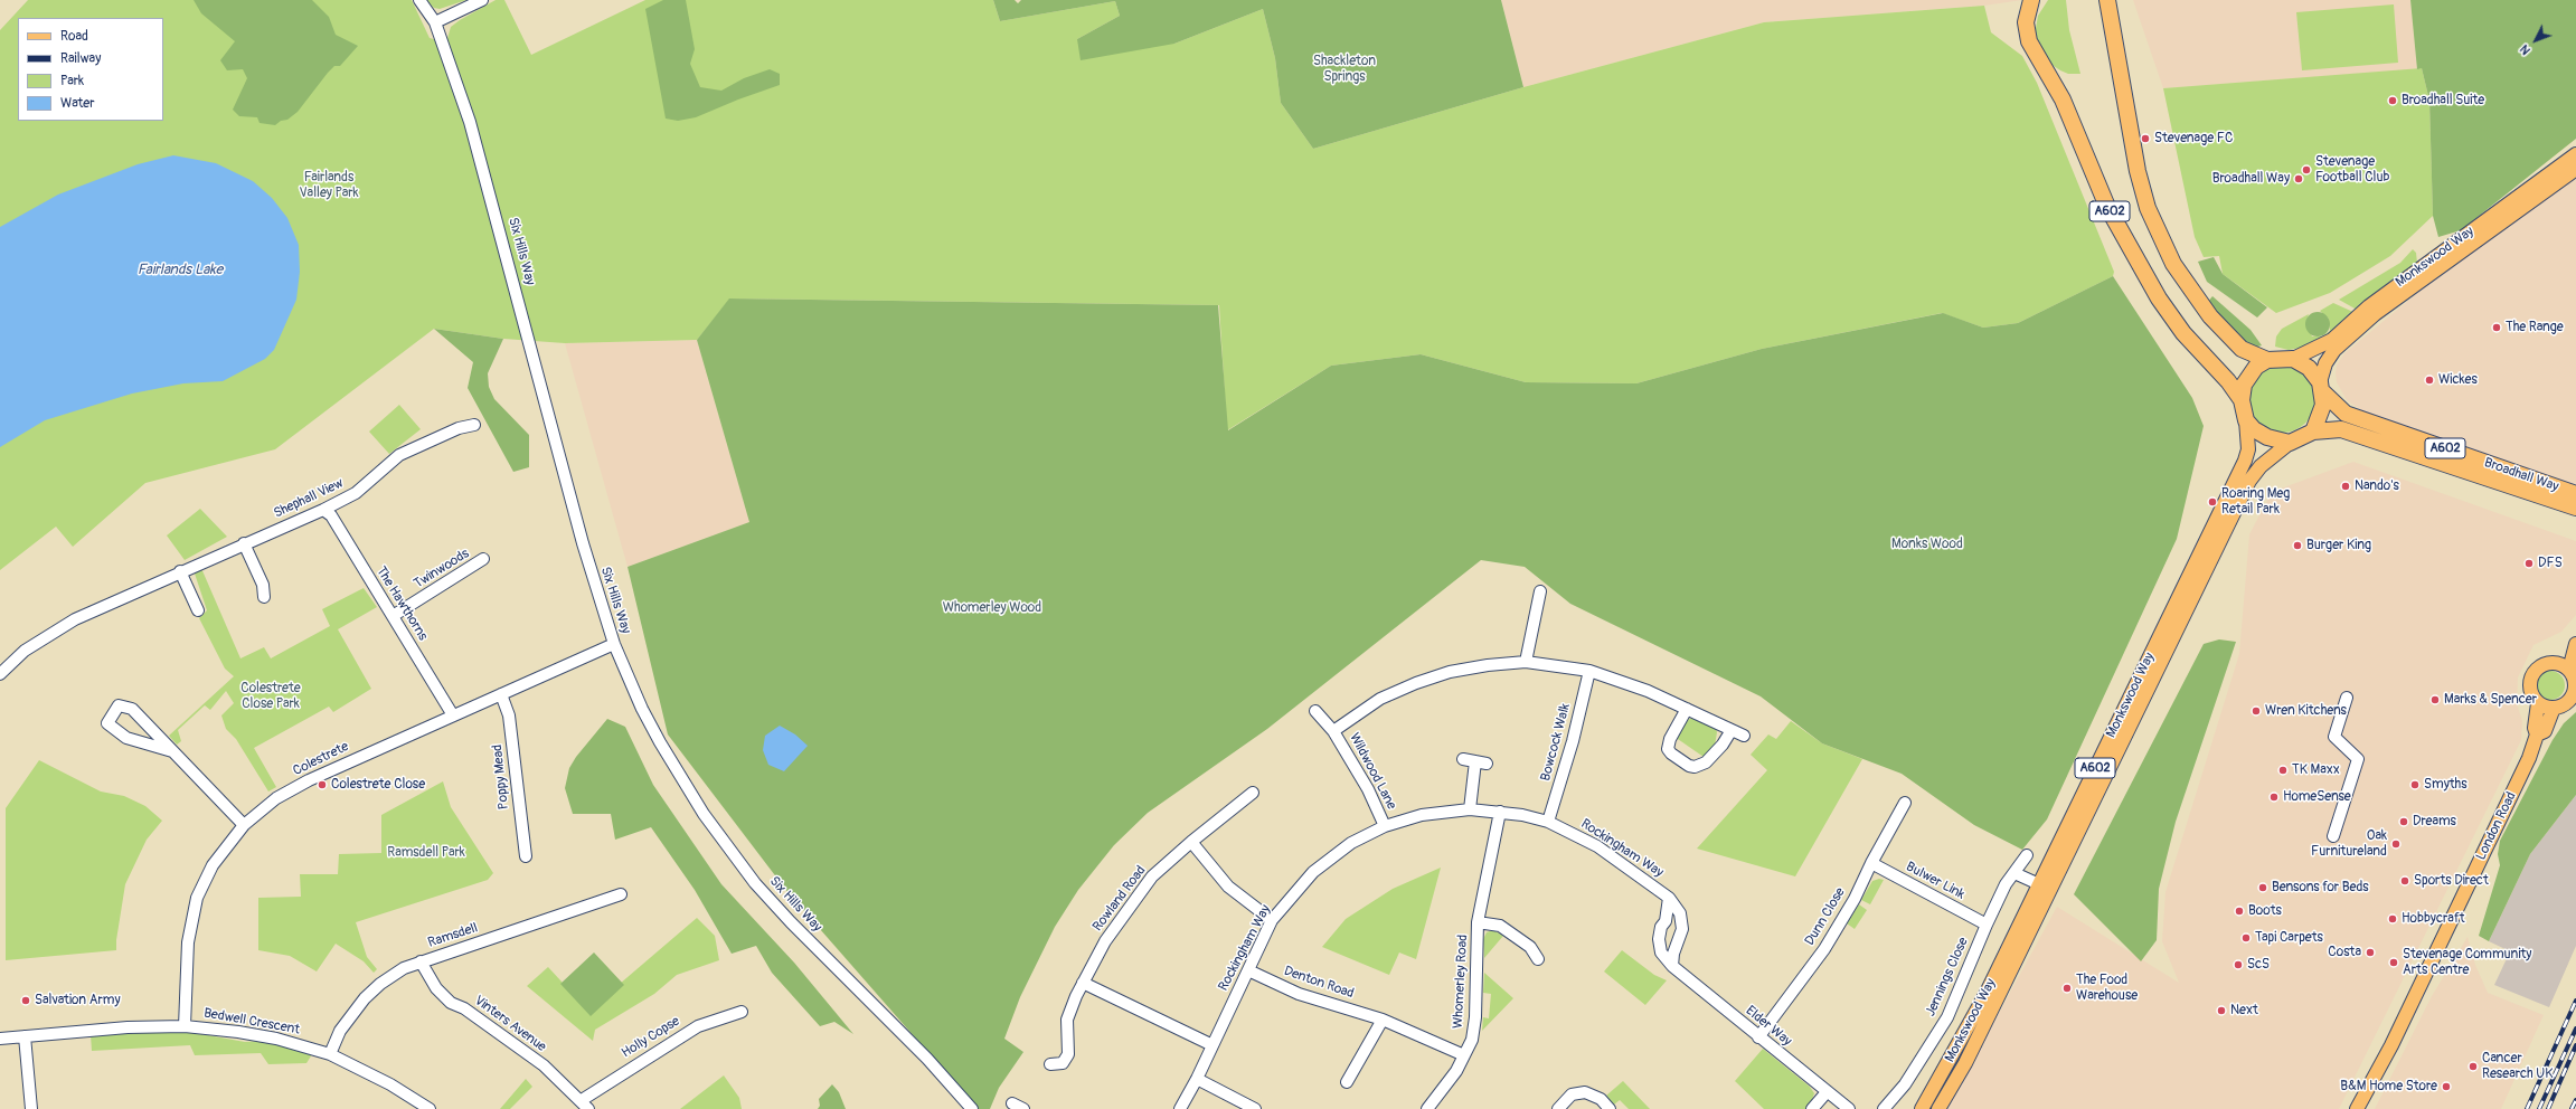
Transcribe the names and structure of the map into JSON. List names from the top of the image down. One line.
{"streets":{"highway":["A602","Broadhall Way"],"main road":["Monkswood Way","London Road"],"street":["Six Hills Way","Shephall View","Twinwoods","The Hawthorns","Bowcock Walk","Colestrete","Wildwood Lane","Poppy Mead","Rockingham Way","Bulwer Link","Rowland Road","Dunn Close","Ramsdell","Jennings Close","Whomerley Road","Denton Road","Bedwell Crescent","Vinters Avenue","Elder Way","Holly Copse"]},"crossings":[["A602","Monkswood Way"],["A602","Broadhall Way"],["Six Hills Way","Colestrete"],["Monkswood Way","Broadhall Way"],["Shephall View","The Hawthorns"],["Twinwoods","The Hawthorns"],["The Hawthorns","Colestrete"],["Bowcock Walk","Wildwood Lane"],["Bowcock Walk","Rockingham Way"],["Colestrete","Poppy Mead"],["Colestrete","Bedwell Crescent"],["Wildwood Lane","Rockingham Way"],["Rockingham Way","Whomerley Road"],["Rockingham Way","Denton Road"],["Rockingham Way","Elder Way"],["Bulwer Link","Dunn Close"],["Bulwer Link","Jennings Close"],["Dunn Close","Elder Way"],["Ramsdell","Bedwell Crescent"],["Ramsdell","Vinters Avenue"],["Whomerley Road","Denton Road"],["Vinters Avenue","Holly Copse"]],"water":["Fairlands Lake"],"parks":["Shackleton Springs","Fairlands Valley Park","Monks Wood","Whomerley Wood","Colestrete Close Park","Ramsdell Park"],"places":["Broadhall Suite","Stevenage FC","Stevenage Football Club","Broadhall Way","The Range","Wickes","Nando's","Roaring Meg Retail Park","Burger King","DFS","Marks & Spencer","Wren Kitchens","TK Maxx","Colestrete Close","Smyths","HomeSense","Dreams","Oak Furnitureland","Sports Direct","Bensons for Beds","Boots","Hobbycraft","Tapi Carpets","Costa","Stevenage Community Arts Centre","ScS","The Food Warehouse","Salvation Army","Next","Cancer Research UK","B&M Home Store"],"legend":["Road","Railway","Park","Water"],"north":"bottom left"}
